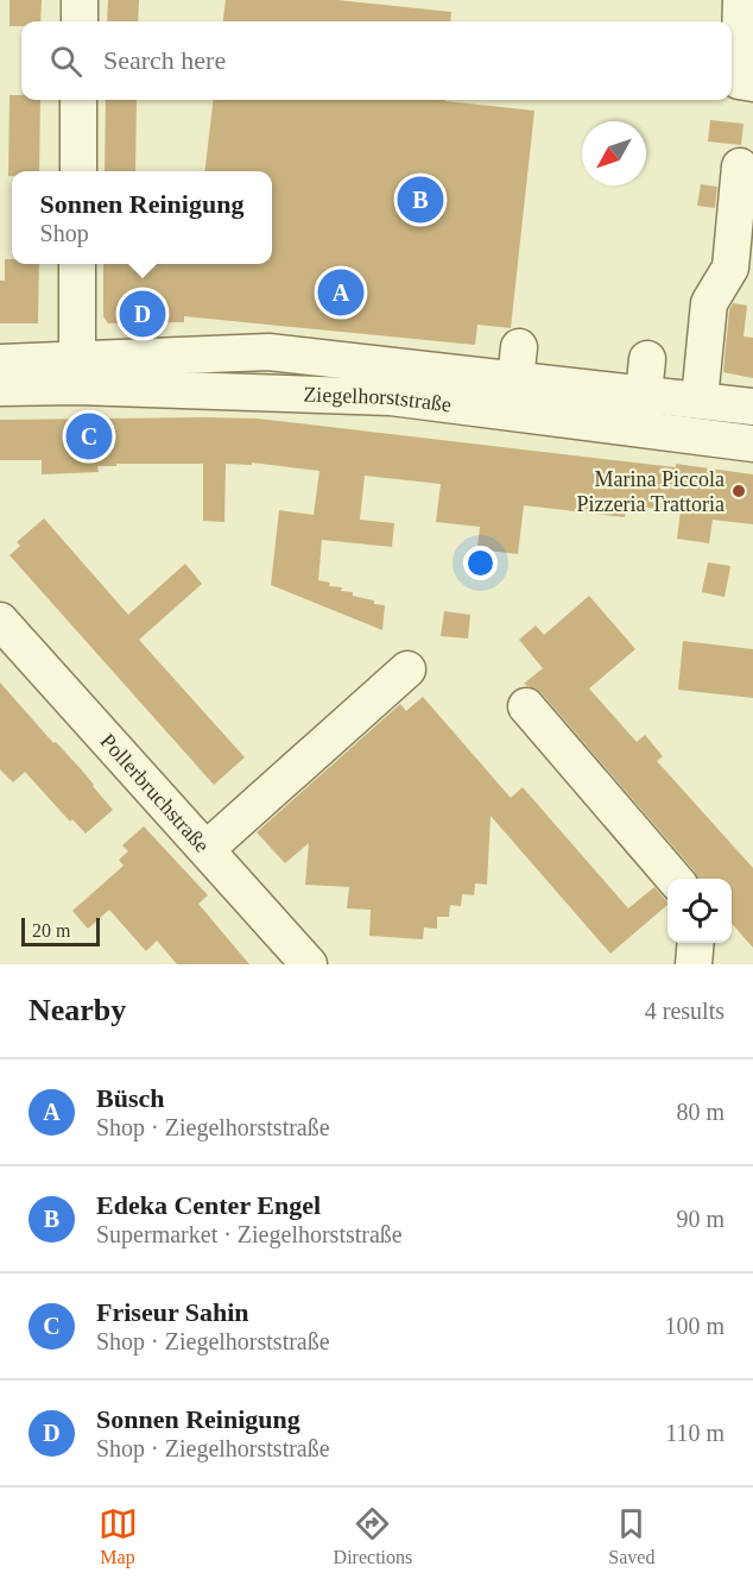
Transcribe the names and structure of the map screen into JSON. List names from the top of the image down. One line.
{"streets":{"street":["Ziegelhorststraße","Pollerbruchstraße"]},"places":["Marina Piccola Pizzeria Trattoria"],"scale_bar":"20 m","north":"bottom left","page":{"search":"Search here","popup":["Sonnen Reinigung","Shop"],"pins":["B","A","D","C"],"scale":"20 m","heading":["Nearby","4 results"],"list":[{"mark":"A","name":"Büsch","note":"Shop · Ziegelhorststraße","value":"80 m"},{"mark":"B","name":"Edeka Center Engel","note":"Supermarket · Ziegelhorststraße","value":"90 m"},{"mark":"C","name":"Friseur Sahin","note":"Shop · Ziegelhorststraße","value":"100 m"},{"mark":"D","name":"Sonnen Reinigung","note":"Shop · Ziegelhorststraße","value":"110 m"}],"nav":["Map","Directions","Saved"]}}
